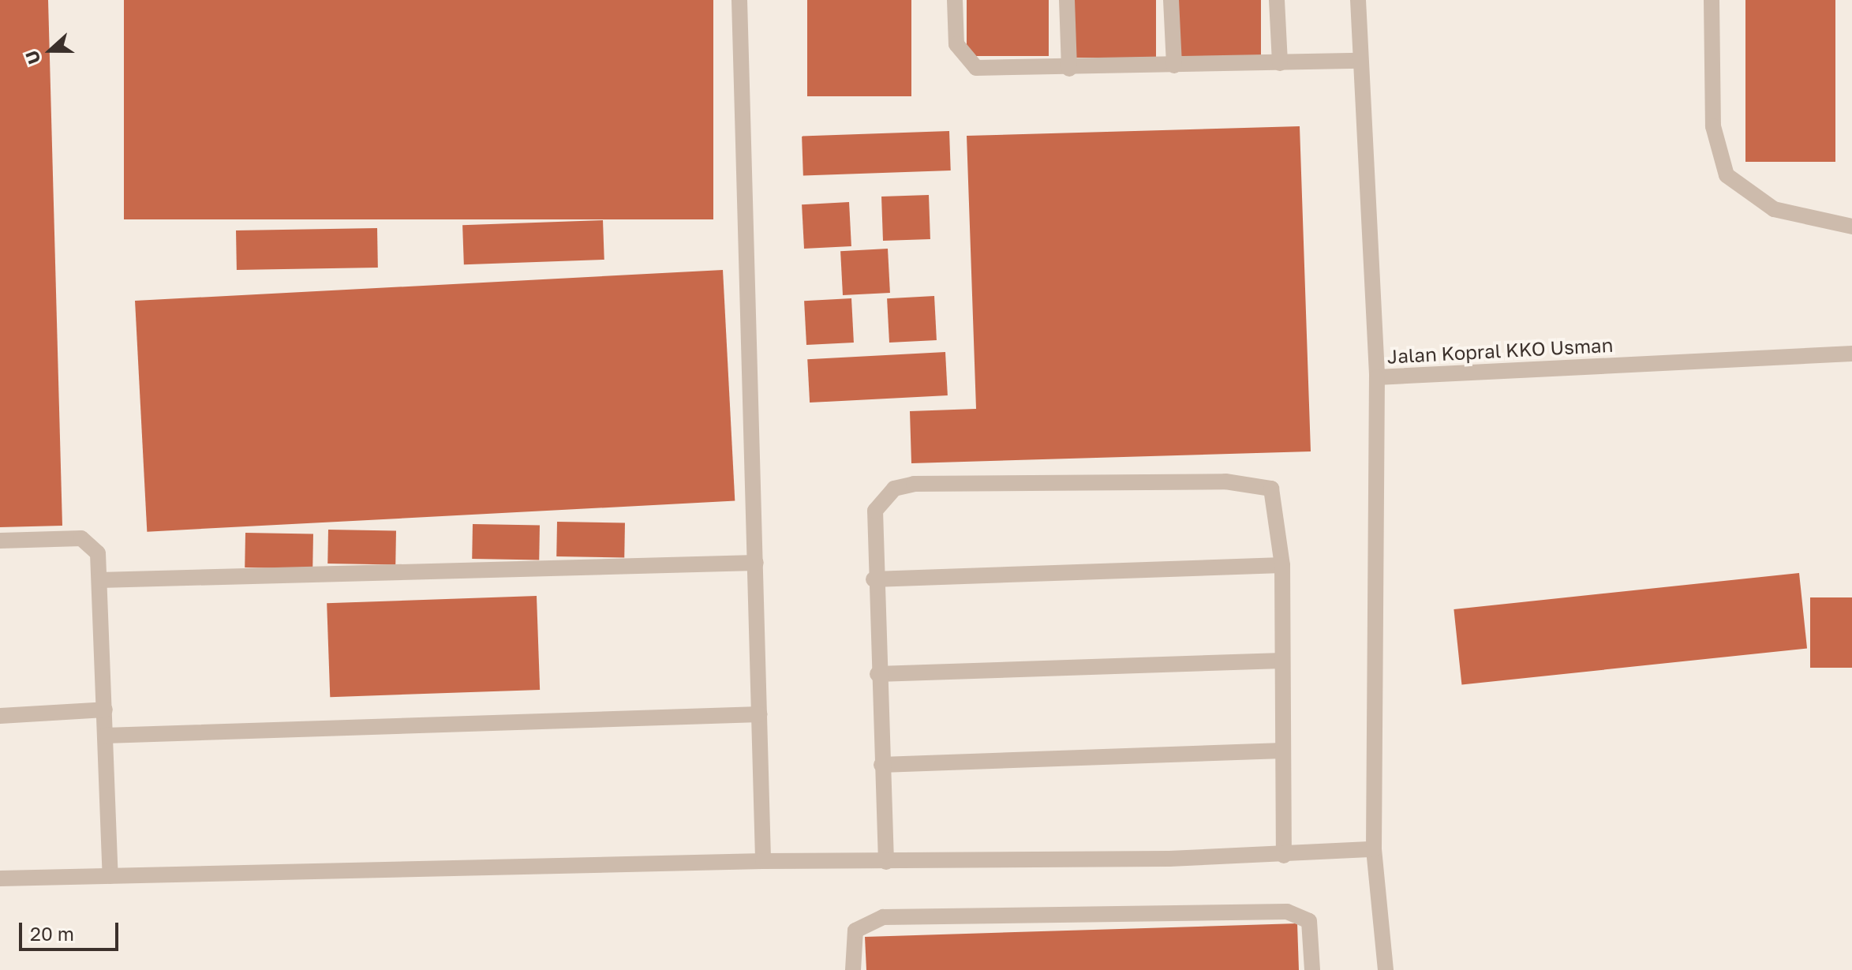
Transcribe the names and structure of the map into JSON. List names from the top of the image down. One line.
{"streets":{"lane":["Jalan Kopral KKO Usman"]},"scale_bar":"20 m","north":"left"}
